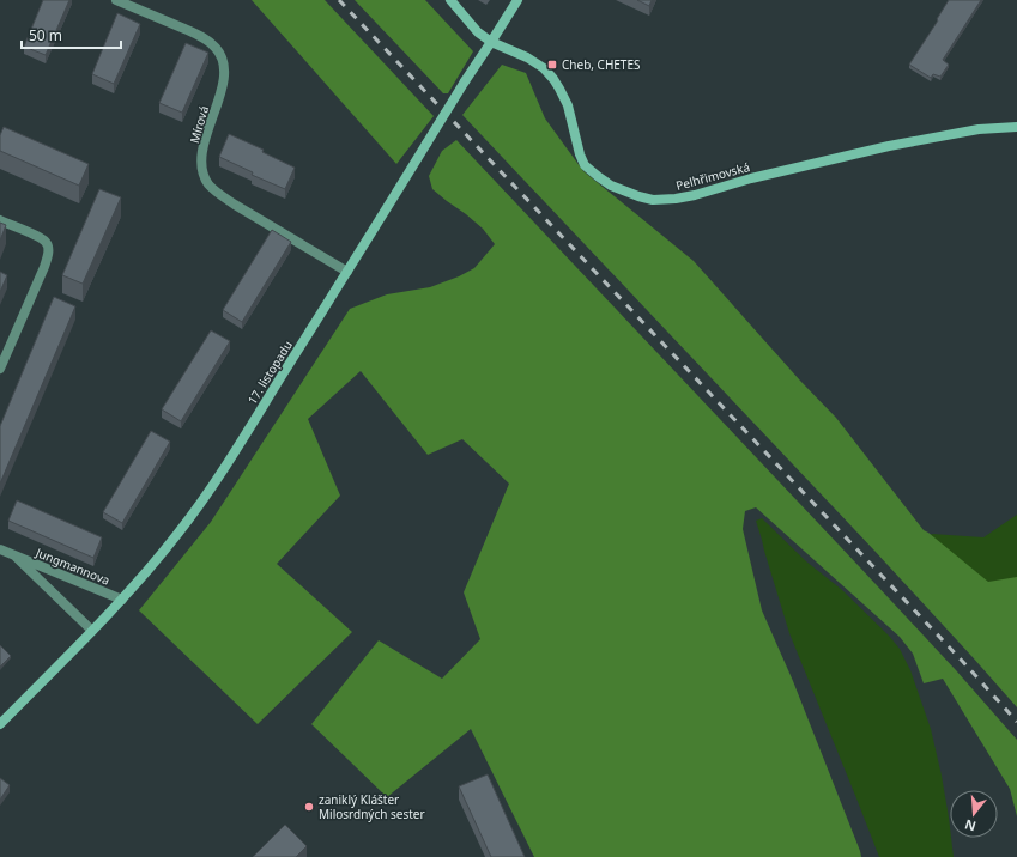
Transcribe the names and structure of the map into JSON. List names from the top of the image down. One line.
{"streets":{"street":["Mírová","Pelhřimovská","17. listopadu","Jungmannova"]},"crossings":[["Mírová","17. listopadu"],["Pelhřimovská","17. listopadu"],["17. listopadu","Jungmannova"]],"places":{"transit":["Cheb, CHETES"],"other":["zaniklý Klášter Milosrdných sester"]},"scale_bar":"50 m","north":"bottom"}
